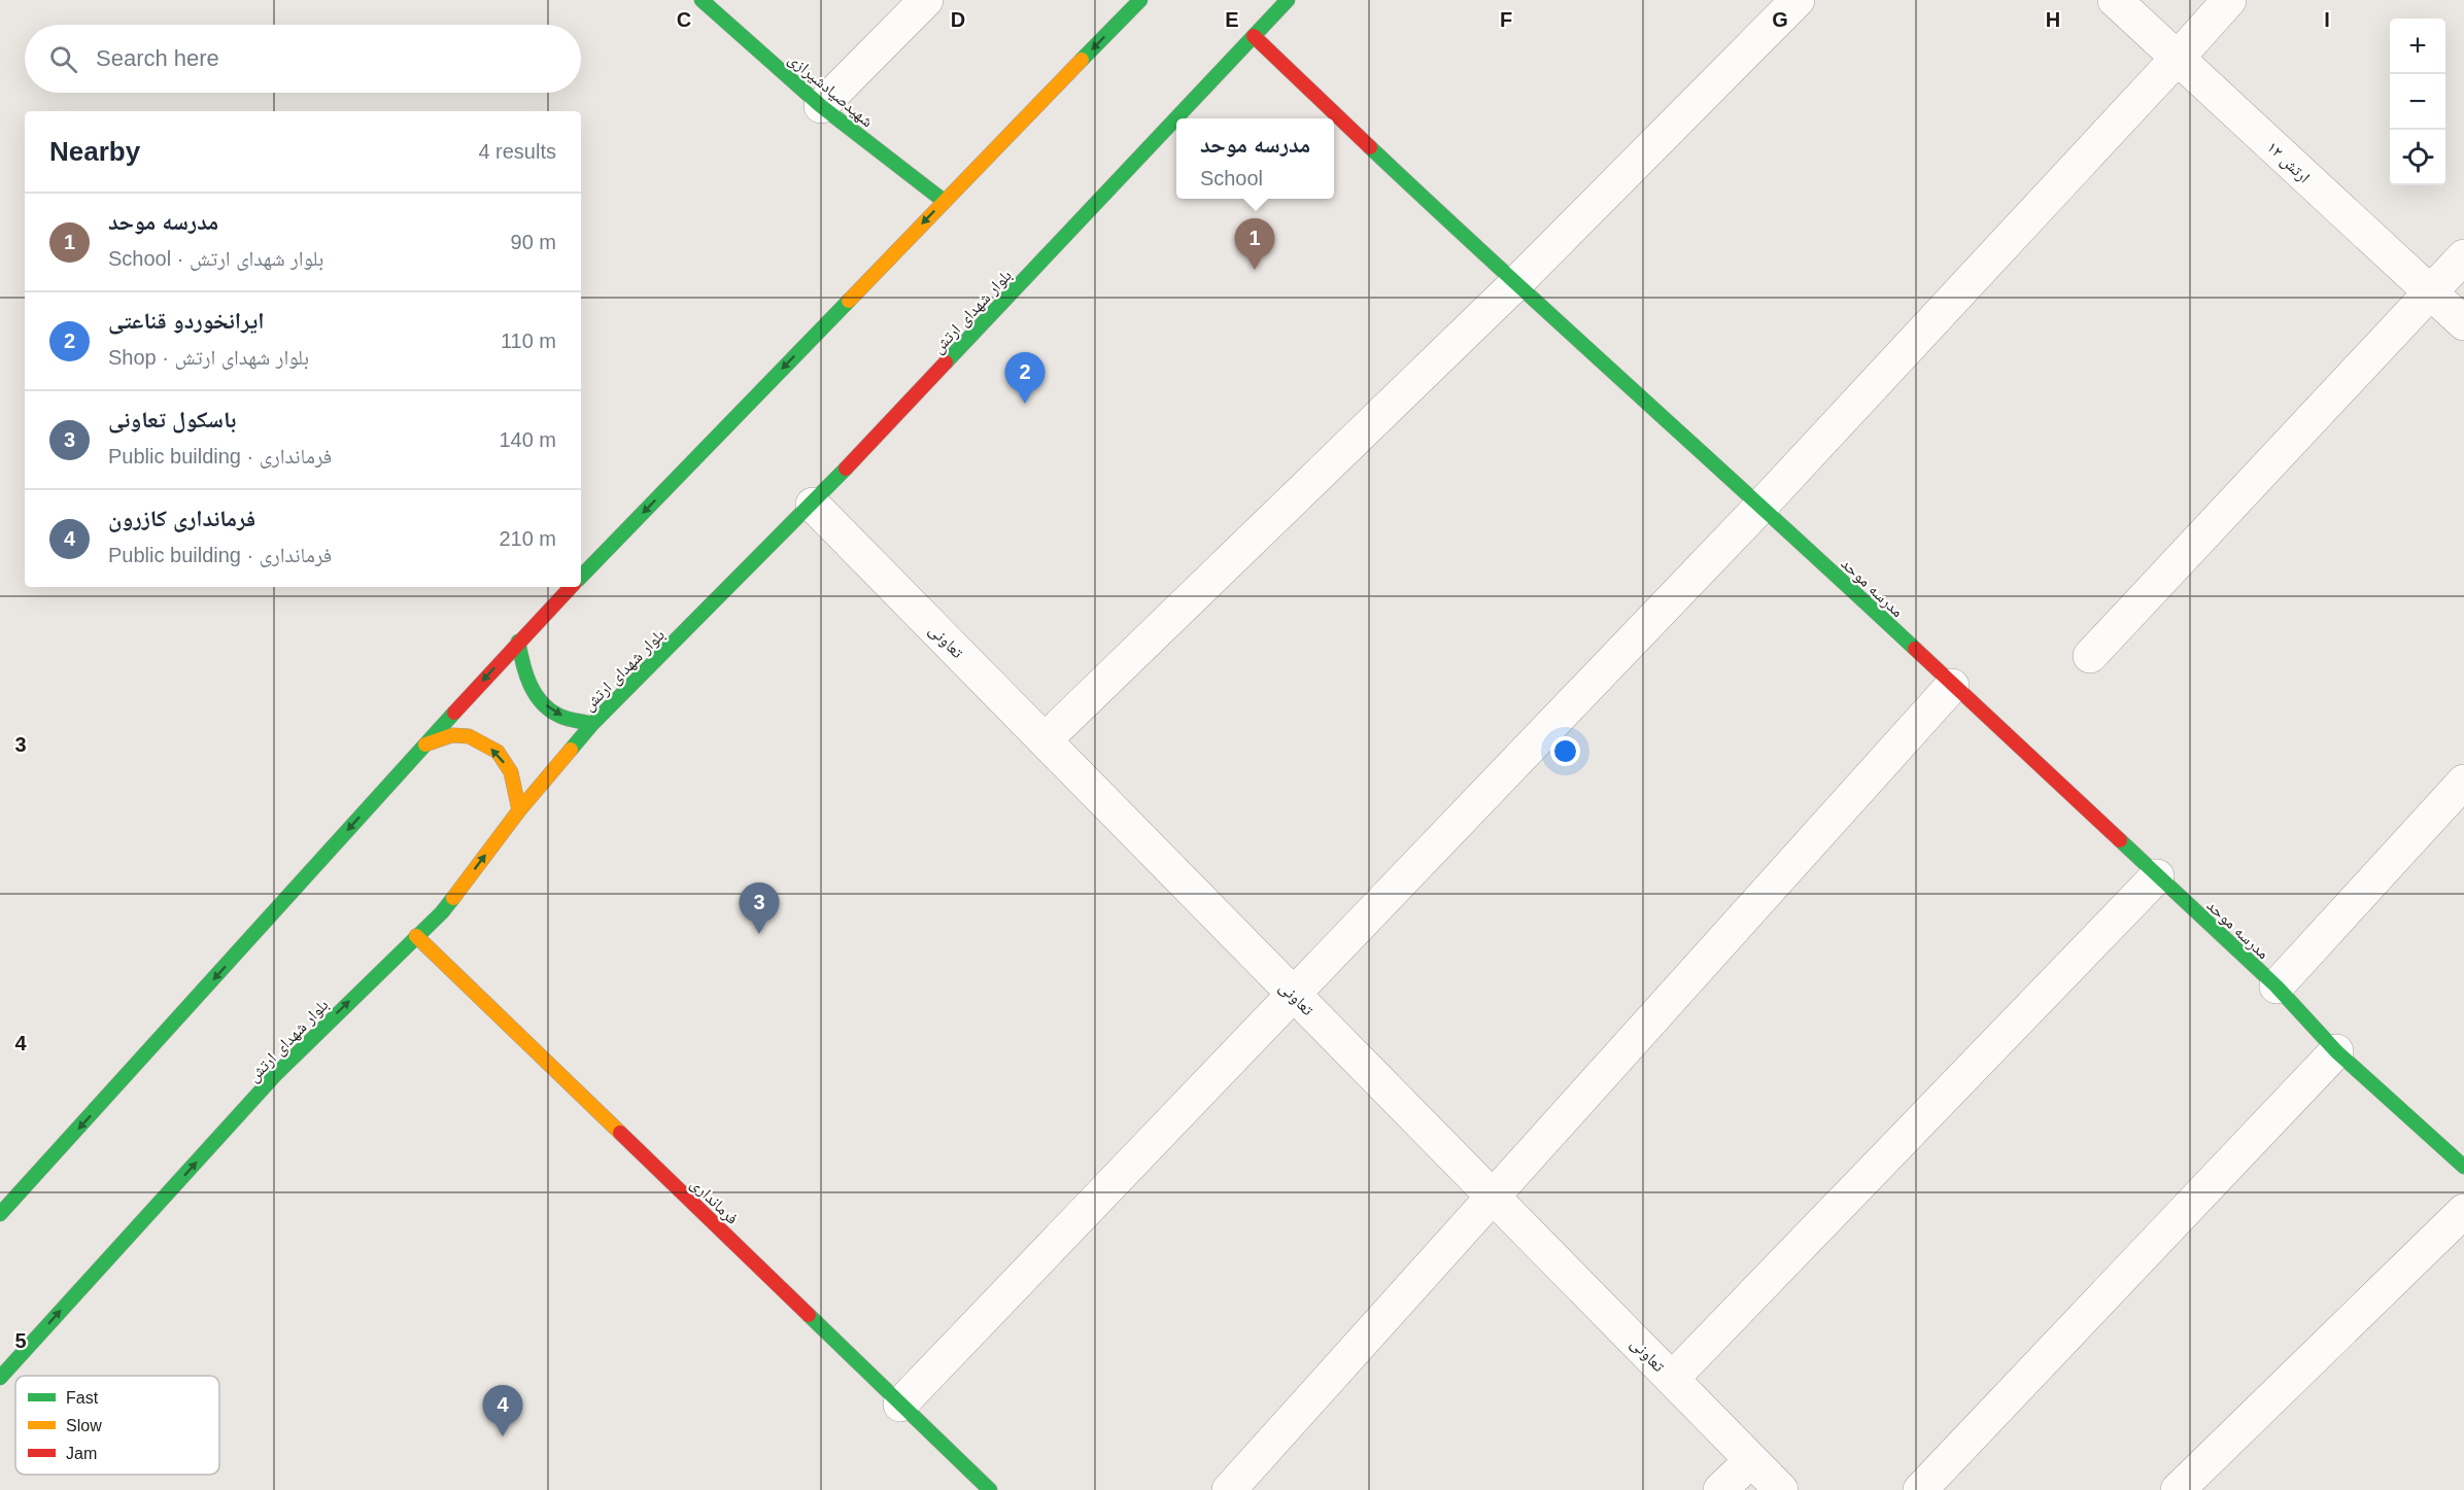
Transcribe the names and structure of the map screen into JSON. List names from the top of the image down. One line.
{"streets":{"main road":["شهیدصیادشیرازی","بلوار شهدای ارتش","مدرسه موحد","فرمانداری"],"street":["ارتش ۱۲","تعاونی"]},"crossings":[["بلوار شهدای ارتش","مدرسه موحد"],["بلوار شهدای ارتش","تعاونی"],["بلوار شهدای ارتش","فرمانداری"]],"legend":["Fast","Slow","Jam"],"page":{"map_buttons":["+","−"],"search":"Search here","heading":["Nearby","4 results"],"popup":["مدرسه موحد","School"],"list":[{"mark":"1","name":"مدرسه موحد","note":"School · بلوار شهدای ارتش","value":"90 m"},{"mark":"2","name":"ایرانخوردو قناعتی","note":"Shop · بلوار شهدای ارتش","value":"110 m"},{"mark":"3","name":"باسکول تعاونی","note":"Public building · فرمانداری","value":"140 m"},{"mark":"4","name":"فرمانداری کازرون","note":"Public building · فرمانداری","value":"210 m"}],"pins":["1","2","3","4"]},"grid":{"columns":["C","D","E","F","G","H","I"],"rows":["3","4","5"]}}
